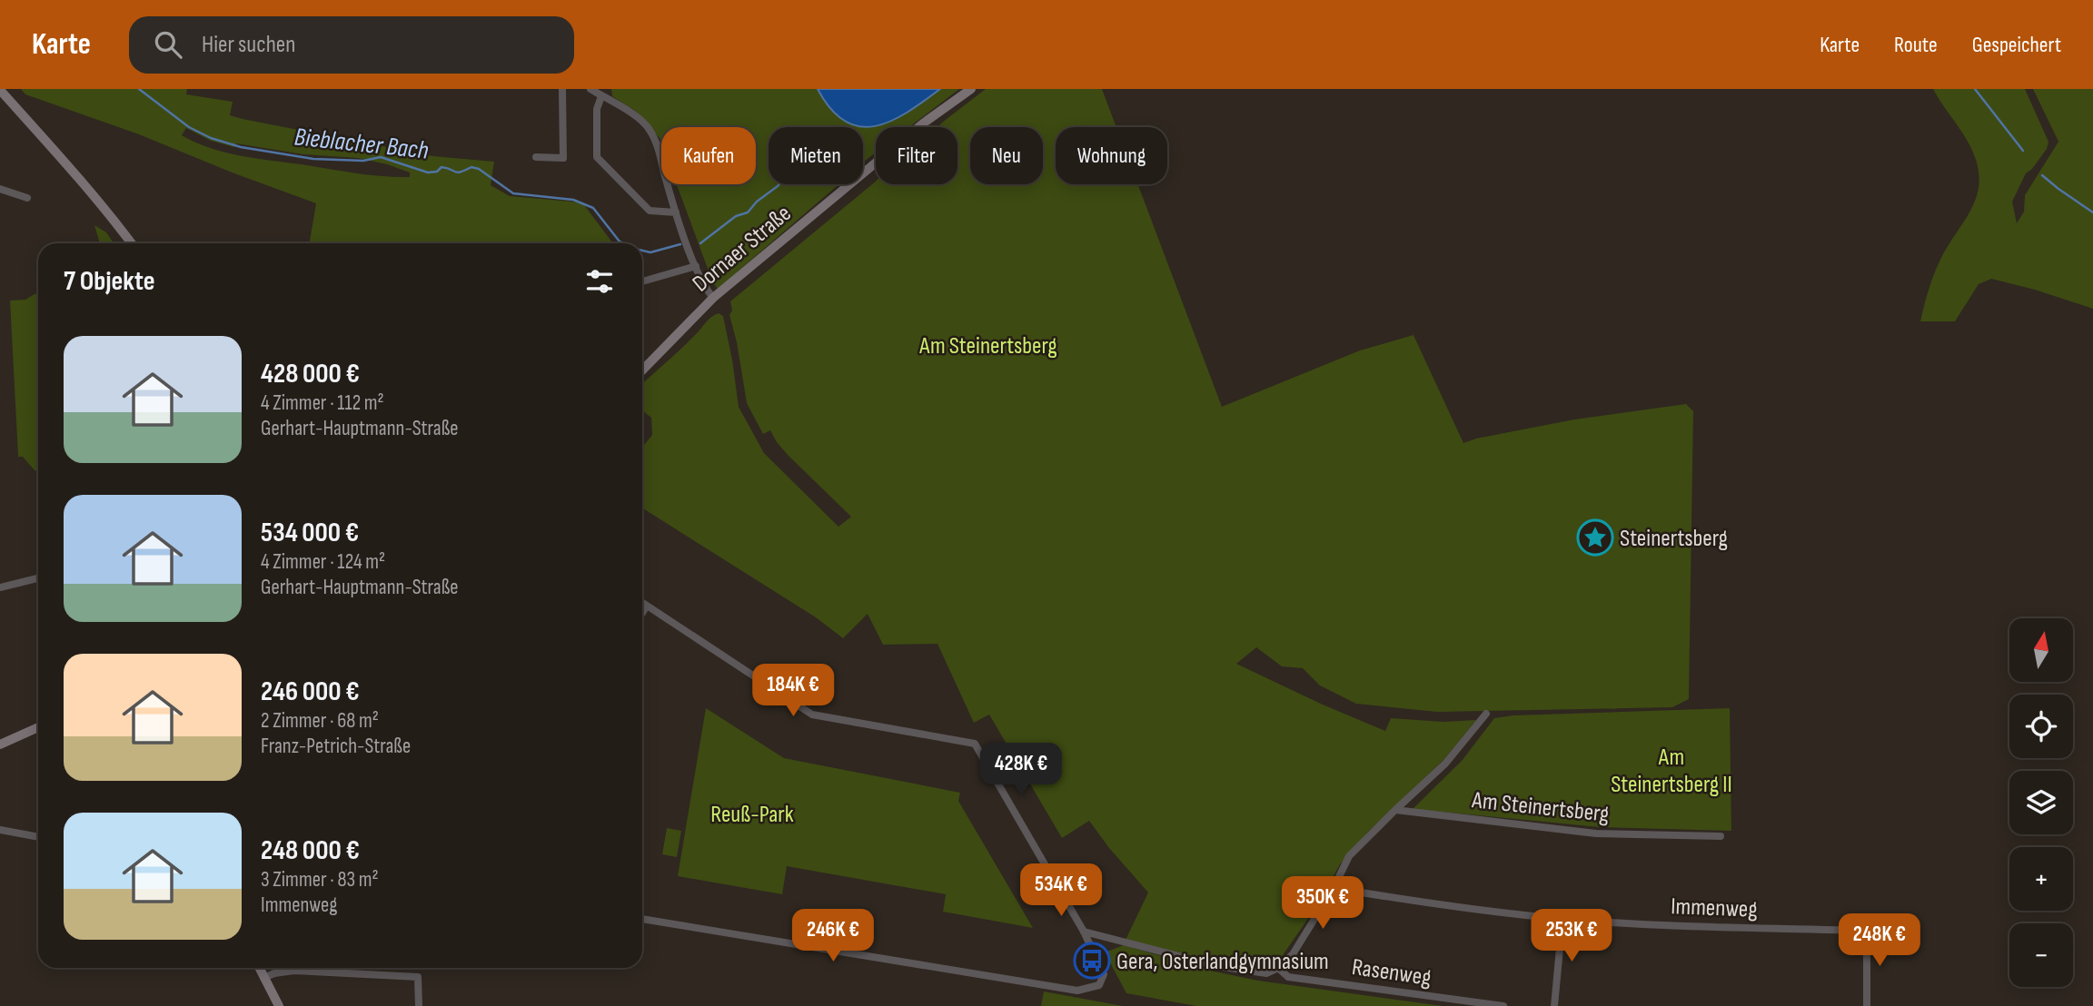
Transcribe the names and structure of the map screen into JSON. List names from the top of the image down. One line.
{"streets":{"main road":["Dornaer Straße"],"street":["Am Steinertsberg","Immenweg","Rasenweg"]},"crossings":[["Am Steinertsberg","Immenweg"],["Am Steinertsberg","Rasenweg"]],"water":["Bieblacher Bach"],"parks":["Am Steinertsberg","Am Steinertsberg II","Reuß-Park"],"places":{"place":["Steinertsberg"],"bus stop":["Gera, Osterlandgymnasium"]},"north":"top","page":{"header":"Karte","search":"Hier suchen","nav":["Karte","Route","Gespeichert"],"chip":["Kaufen","Mieten","Filter","Neu","Wohnung"],"heading":"7 Objekte","list":[{"name":"428 000 €","note":"4 Zimmer · 112 m² · Gerhart-Hauptmann-Straße"},{"name":"534 000 €","note":"4 Zimmer · 124 m² · Gerhart-Hauptmann-Straße"},{"name":"246 000 €","note":"2 Zimmer · 68 m² · Franz-Petrich-Straße"},{"name":"248 000 €","note":"3 Zimmer · 83 m² · Immenweg"}],"map_buttons":["+","−"],"price":["184K €","428K €","534K €","350K €","246K €","253K €","248K €"]}}
